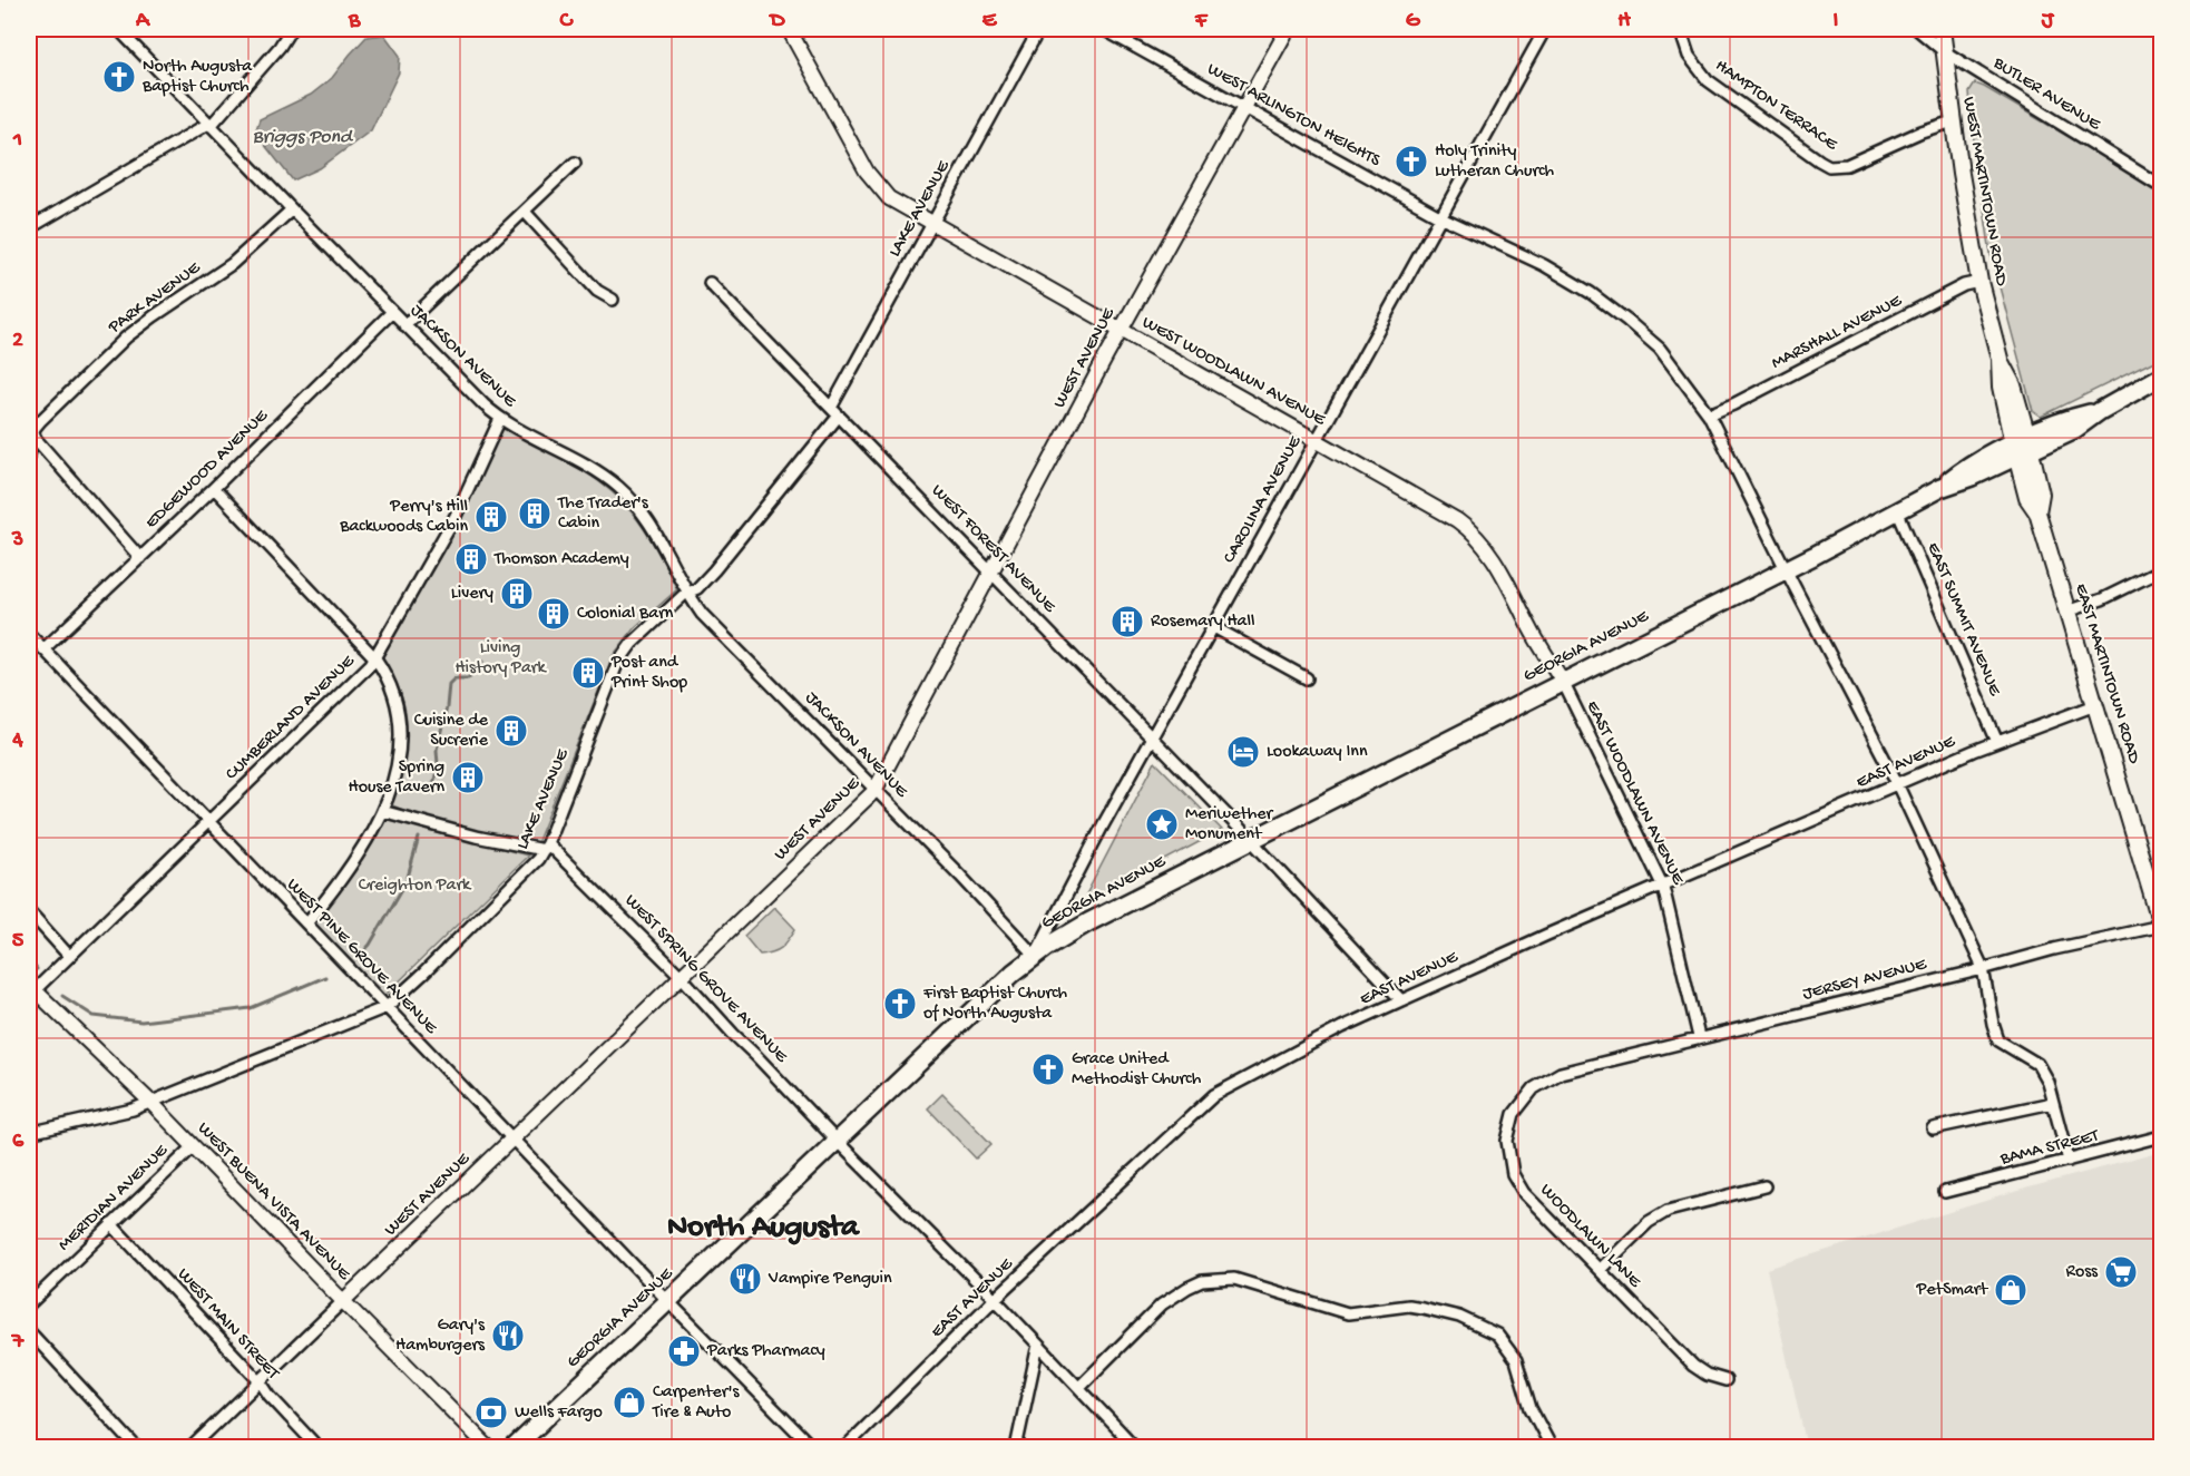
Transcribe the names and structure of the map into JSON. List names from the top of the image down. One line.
{"streets":{"main road":["WEST MARTINTOWN ROAD","GEORGIA AVENUE","EAST MARTINTOWN ROAD"],"street":["BUTLER AVENUE","HAMPTON TERRACE","WEST ARLINGTON HEIGHTS","LAKE AVENUE","PARK AVENUE","MARSHALL AVENUE","JACKSON AVENUE","WEST AVENUE","WEST WOODLAWN AVENUE","EDGEWOOD AVENUE","CAROLINA AVENUE","WEST FOREST AVENUE","EAST SUMMIT AVENUE","CUMBERLAND AVENUE","EAST AVENUE","EAST WOODLAWN AVENUE","WEST PINE GROVE AVENUE","WEST SPRING GROVE AVENUE","JERSEY AVENUE","BAMA STREET","MERIDIAN AVENUE","WEST BUENA VISTA AVENUE","WOODLAWN LANE","WEST MAIN STREET"]},"crossings":[["BUTLER AVENUE","WEST MARTINTOWN ROAD"],["HAMPTON TERRACE","WEST MARTINTOWN ROAD"],["WEST ARLINGTON HEIGHTS","MARSHALL AVENUE"],["WEST ARLINGTON HEIGHTS","WEST AVENUE"],["WEST ARLINGTON HEIGHTS","CAROLINA AVENUE"],["WEST ARLINGTON HEIGHTS","GEORGIA AVENUE"],["WEST ARLINGTON HEIGHTS","EAST AVENUE"],["WEST ARLINGTON HEIGHTS","JERSEY AVENUE"],["WEST ARLINGTON HEIGHTS","BAMA STREET"],["WEST MARTINTOWN ROAD","MARSHALL AVENUE"],["WEST MARTINTOWN ROAD","GEORGIA AVENUE"],["WEST MARTINTOWN ROAD","EAST MARTINTOWN ROAD"],["LAKE AVENUE","JACKSON AVENUE"],["LAKE AVENUE","WEST WOODLAWN AVENUE"],["LAKE AVENUE","WEST FOREST AVENUE"],["LAKE AVENUE","WEST PINE GROVE AVENUE"],["LAKE AVENUE","WEST SPRING GROVE AVENUE"],["LAKE AVENUE","WEST BUENA VISTA AVENUE"],["PARK AVENUE","JACKSON AVENUE"],["JACKSON AVENUE","WEST AVENUE"],["JACKSON AVENUE","EDGEWOOD AVENUE"],["JACKSON AVENUE","CAROLINA AVENUE"],["JACKSON AVENUE","GEORGIA AVENUE"],["JACKSON AVENUE","CUMBERLAND AVENUE"],["WEST AVENUE","WEST WOODLAWN AVENUE"],["WEST AVENUE","WEST FOREST AVENUE"],["WEST AVENUE","WEST PINE GROVE AVENUE"],["WEST AVENUE","WEST SPRING GROVE AVENUE"],["WEST AVENUE","WEST BUENA VISTA AVENUE"],["WEST AVENUE","WEST MAIN STREET"],["WEST WOODLAWN AVENUE","CAROLINA AVENUE"],["WEST WOODLAWN AVENUE","GEORGIA AVENUE"],["WEST WOODLAWN AVENUE","EAST WOODLAWN AVENUE"],["EDGEWOOD AVENUE","WEST PINE GROVE AVENUE"],["CAROLINA AVENUE","WEST FOREST AVENUE"],["CAROLINA AVENUE","GEORGIA AVENUE"],["WEST FOREST AVENUE","GEORGIA AVENUE"],["WEST FOREST AVENUE","EAST AVENUE"],["EAST SUMMIT AVENUE","GEORGIA AVENUE"],["EAST SUMMIT AVENUE","EAST AVENUE"],["GEORGIA AVENUE","EAST MARTINTOWN ROAD"],["GEORGIA AVENUE","EAST WOODLAWN AVENUE"],["GEORGIA AVENUE","WEST PINE GROVE AVENUE"],["GEORGIA AVENUE","WEST SPRING GROVE AVENUE"],["EAST MARTINTOWN ROAD","EAST AVENUE"],["EAST MARTINTOWN ROAD","JERSEY AVENUE"],["CUMBERLAND AVENUE","WEST PINE GROVE AVENUE"],["CUMBERLAND AVENUE","WEST BUENA VISTA AVENUE"],["EAST AVENUE","EAST WOODLAWN AVENUE"],["EAST AVENUE","WEST SPRING GROVE AVENUE"],["EAST WOODLAWN AVENUE","JERSEY AVENUE"],["JERSEY AVENUE","WOODLAWN LANE"],["MERIDIAN AVENUE","WEST BUENA VISTA AVENUE"],["MERIDIAN AVENUE","WEST MAIN STREET"]],"districts":["North Augusta"],"water":["Briggs Pond"],"parks":["Living History Park","Creighton Park"],"places":{"church":["North Augusta Baptist Church","Holy Trinity Lutheran Church","First Baptist Church of North Augusta","Grace United Methodist Church"],"building":["The Trader's Cabin","Perry's Hill Backwoods Cabin","Thomson Academy","Livery","Colonial Barn","Rosemary Hall","Post and Print Shop","Cuisine de Sucrerie","Spring House Tavern"],"hotel":["Lookaway Inn"],"place":["Meriwether Monument"],"supermarket":["Ross"],"restaurant":["Vampire Penguin","Gary's Hamburgers"],"shop":["PetSmart","Carpenter's Tire & Auto"],"pharmacy":["Parks Pharmacy"],"bank":["Wells Fargo"]},"grid":{"columns":["A","B","C","D","E","F","G","H","I","J"],"rows":["1","2","3","4","5","6","7"]}}
